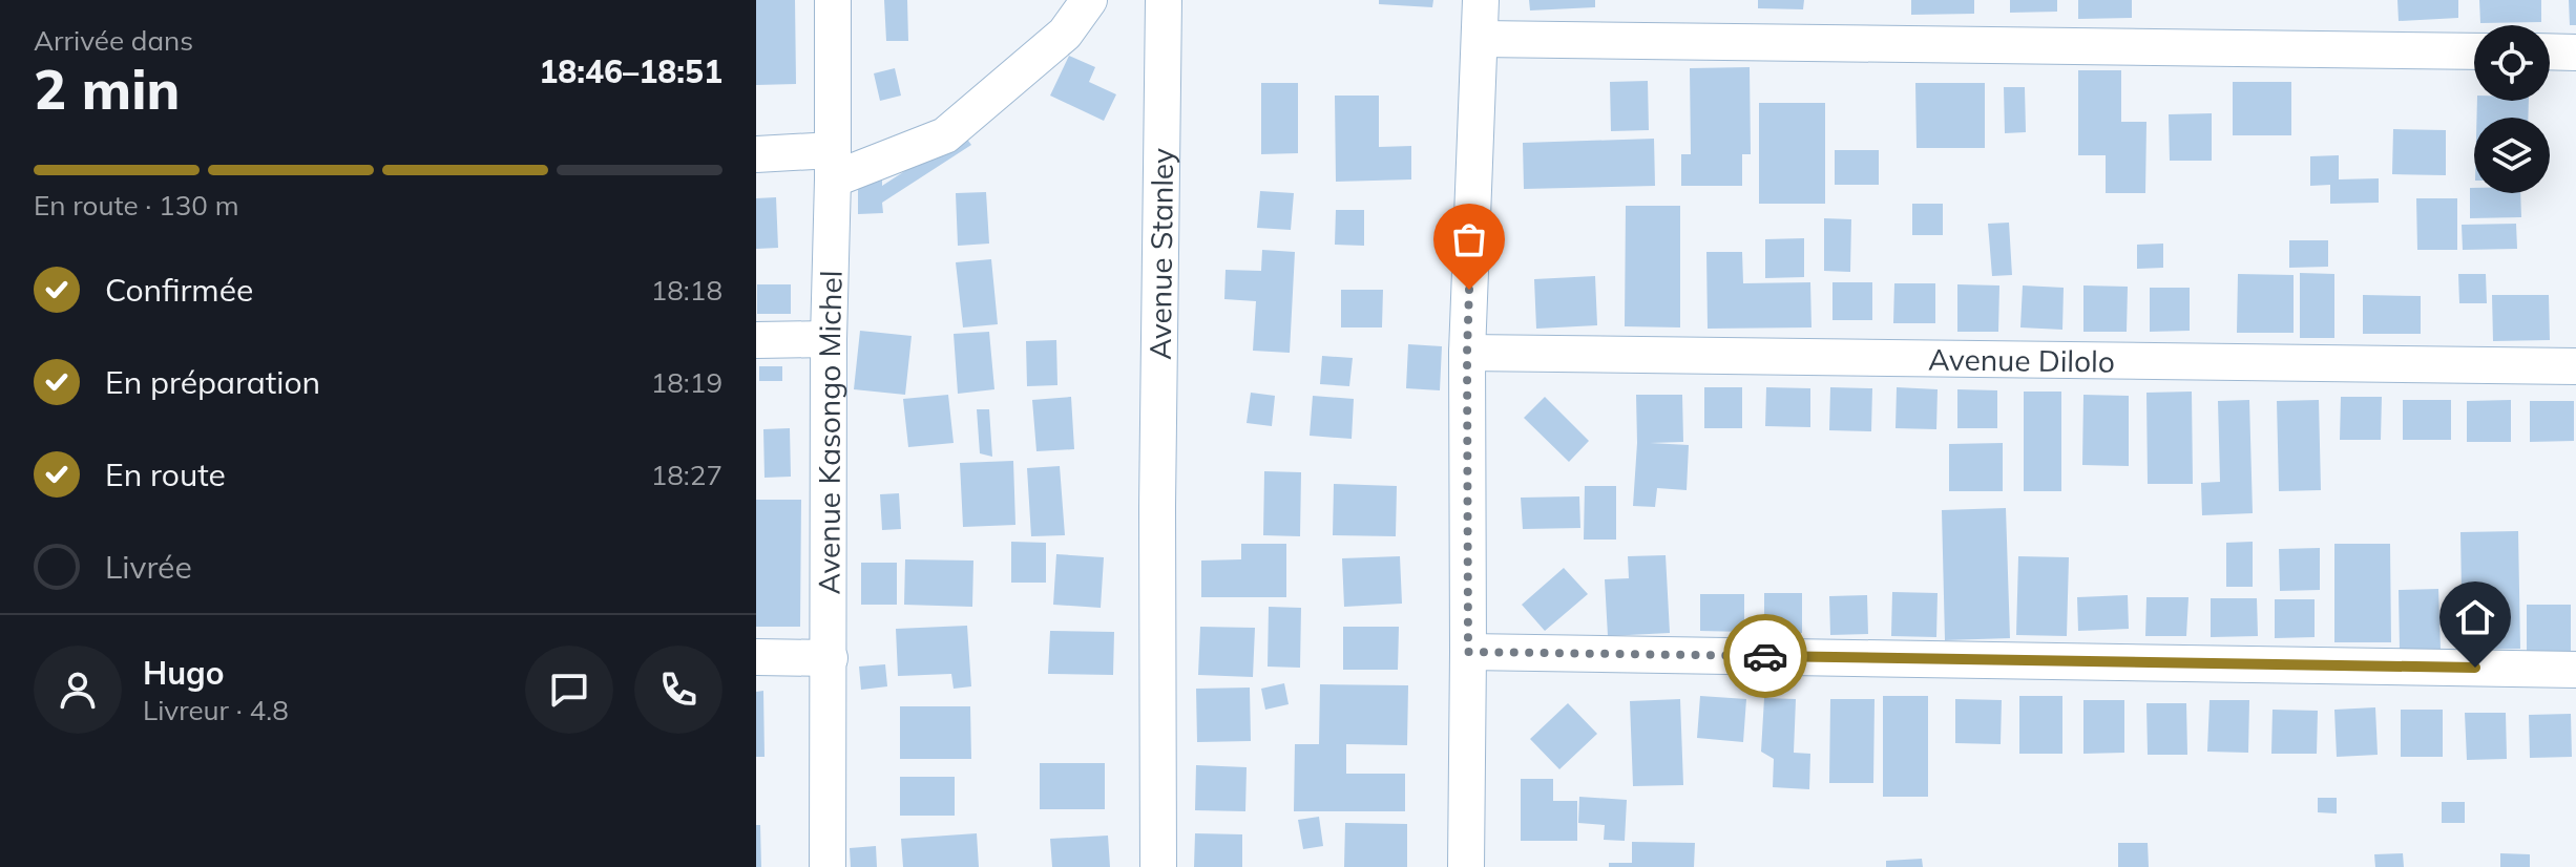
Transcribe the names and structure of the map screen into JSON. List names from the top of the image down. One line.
{"streets":{"street":["Avenue Stanley","Avenue Dilolo","Avenue Kasongo Michel"]},"page":{"heading":["2 min","Arrivée dans","18:46–18:51"],"panel":["Hugo","Livreur · 4.8"],"bar":"En route · 130 m","list":[["Confirmée","18:18"],["En préparation","18:19"],["En route","18:27"],"Livrée"]}}
